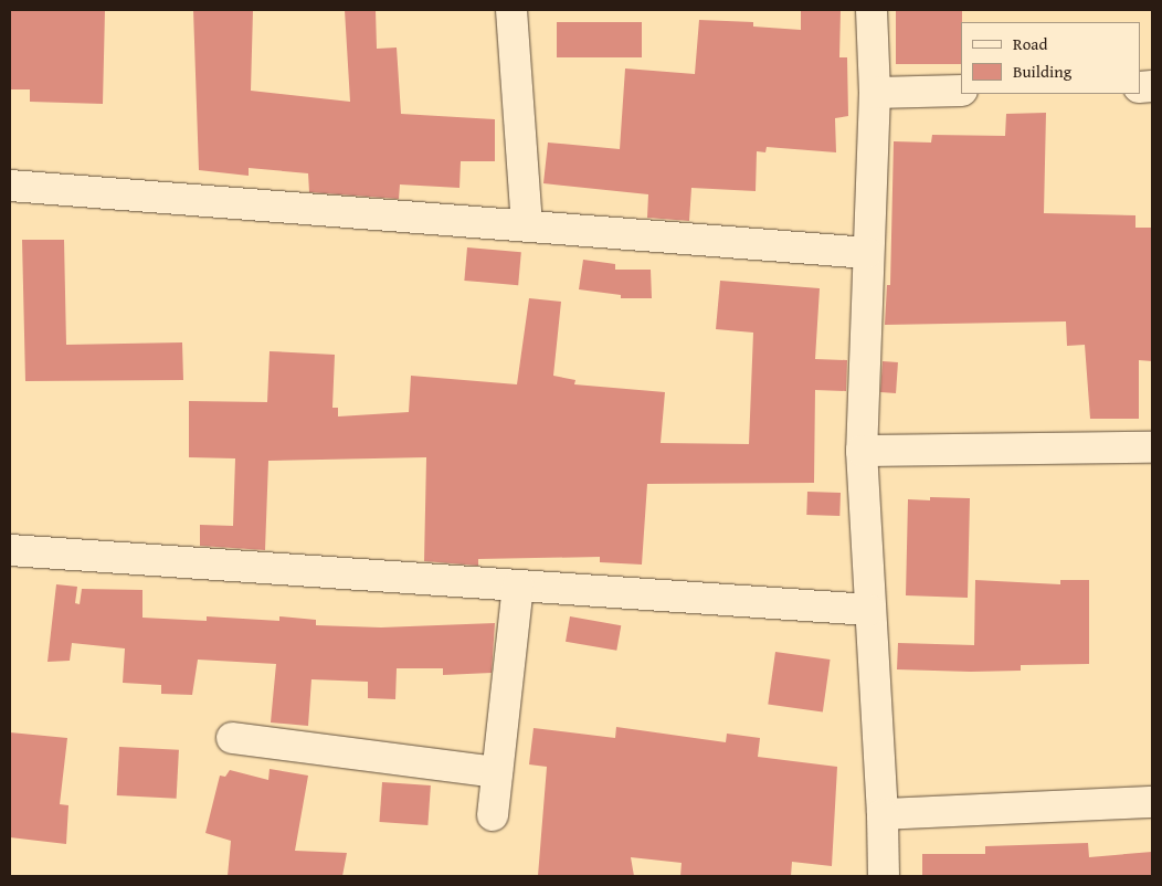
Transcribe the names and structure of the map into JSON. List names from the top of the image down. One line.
{"legend":["Road","Building"]}
